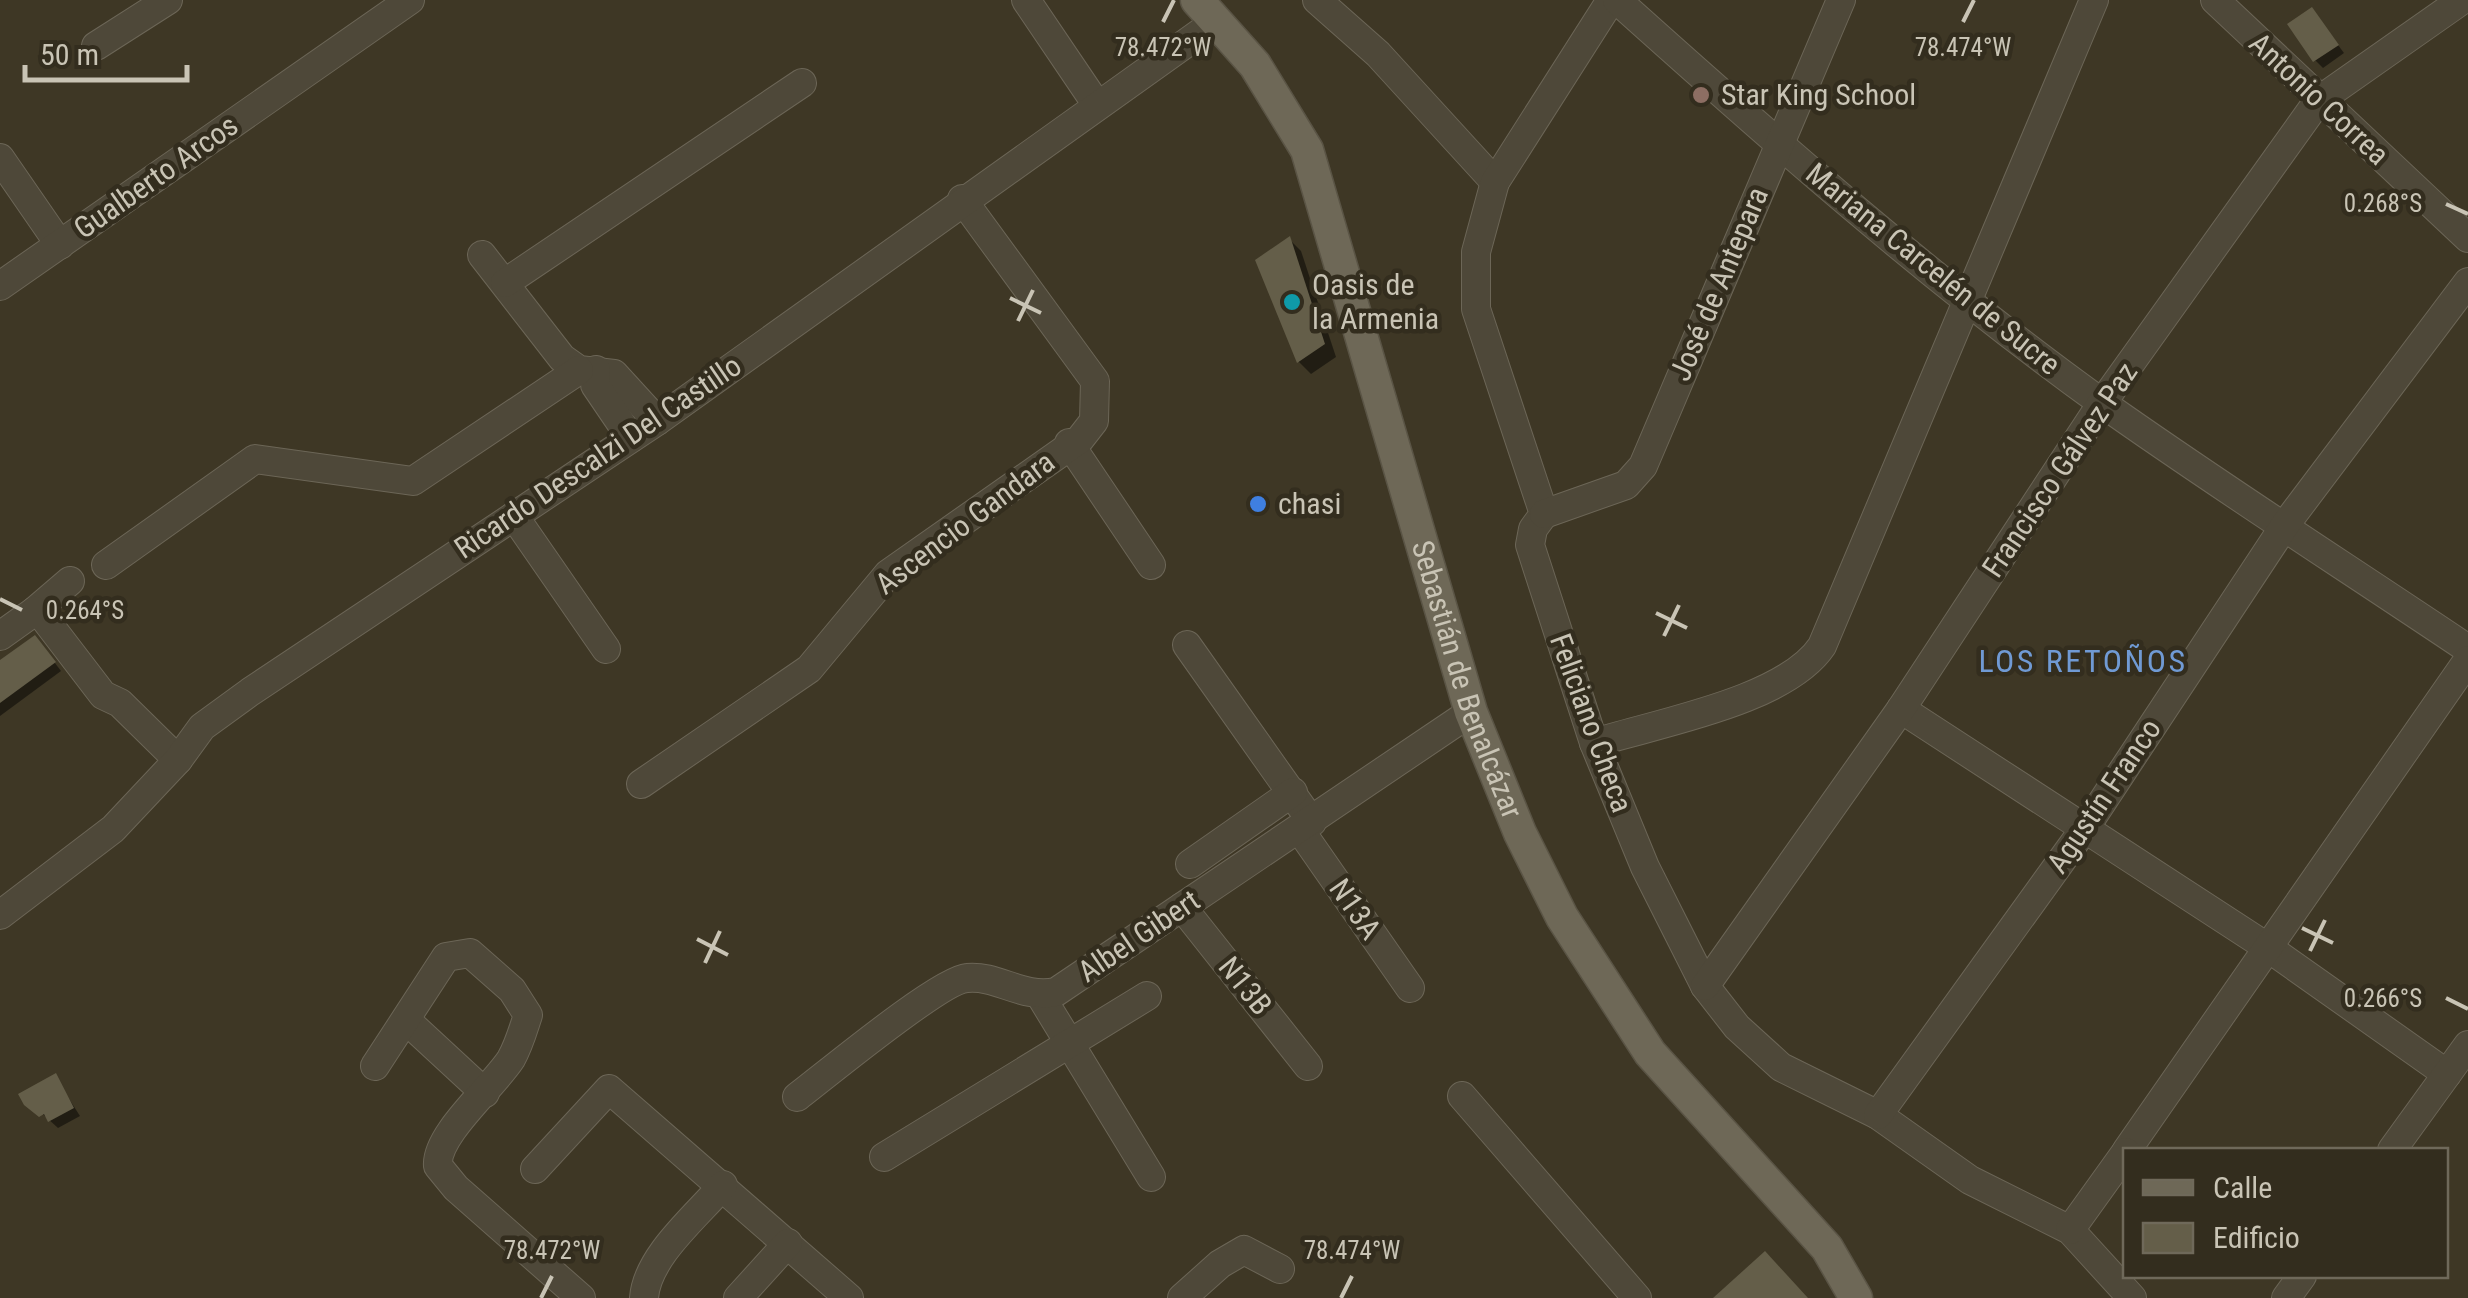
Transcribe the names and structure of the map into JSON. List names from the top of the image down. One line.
{"streets":{"main road":["Sebastián de Benalcázar"],"street":["Antonio Correa","Gualberto Arcos","Mariana Carcelén de Sucre","José de Antepara","Ricardo Descalzi Del Castillo","Francisco Gálvez Paz","Ascencio Gandara","Feliciano Checa","Agustín Franco","N13A","Albel Gibert","N13B"]},"crossings":[["Antonio Correa","Francisco Gálvez Paz"],["Mariana Carcelén de Sucre","José de Antepara"],["Mariana Carcelén de Sucre","Francisco Gálvez Paz"],["Mariana Carcelén de Sucre","Feliciano Checa"],["Mariana Carcelén de Sucre","Agustín Franco"],["José de Antepara","Feliciano Checa"],["Ricardo Descalzi Del Castillo","Ascencio Gandara"],["Ricardo Descalzi Del Castillo","Sebastián de Benalcázar"],["Francisco Gálvez Paz","Feliciano Checa"],["Sebastián de Benalcázar","Albel Gibert"],["Feliciano Checa","Agustín Franco"],["N13A","Albel Gibert"],["Albel Gibert","N13B"]],"districts":["LOS RETOÑOS"],"places":["Star King School","Oasis de la Armenia","chasi"],"legend":["Calle","Edificio"],"scale_bar":"50 m","coordinates":["78.474°W","78.472°W","0.268°S","0.264°S","0.266°S"]}
